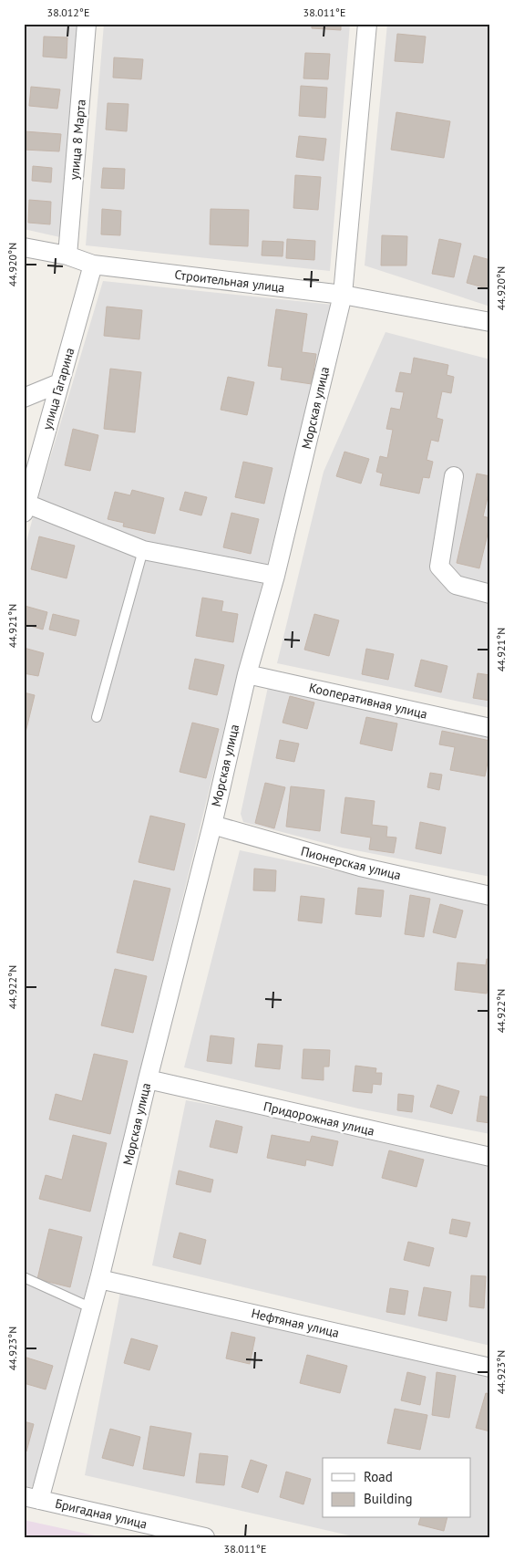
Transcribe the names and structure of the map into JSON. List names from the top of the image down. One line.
{"streets":{"street":["улица 8 Марта","Строительная улица","улица Гагарина","Морская улица","Кооперативная улица","Пионерская улица","Придорожная улица","Нефтяная улица","Бригадная улица"]},"crossings":[["улица 8 Марта","Строительная улица"],["Строительная улица","улица Гагарина"],["Строительная улица","Морская улица"],["Морская улица","Кооперативная улица"],["Морская улица","Пионерская улица"],["Морская улица","Придорожная улица"],["Морская улица","Нефтяная улица"],["Морская улица","Бригадная улица"]],"legend":["Road","Building"],"coordinates":["38.012°E","38.011°E","44.920°N","44.921°N","44.922°N","44.923°N"]}
